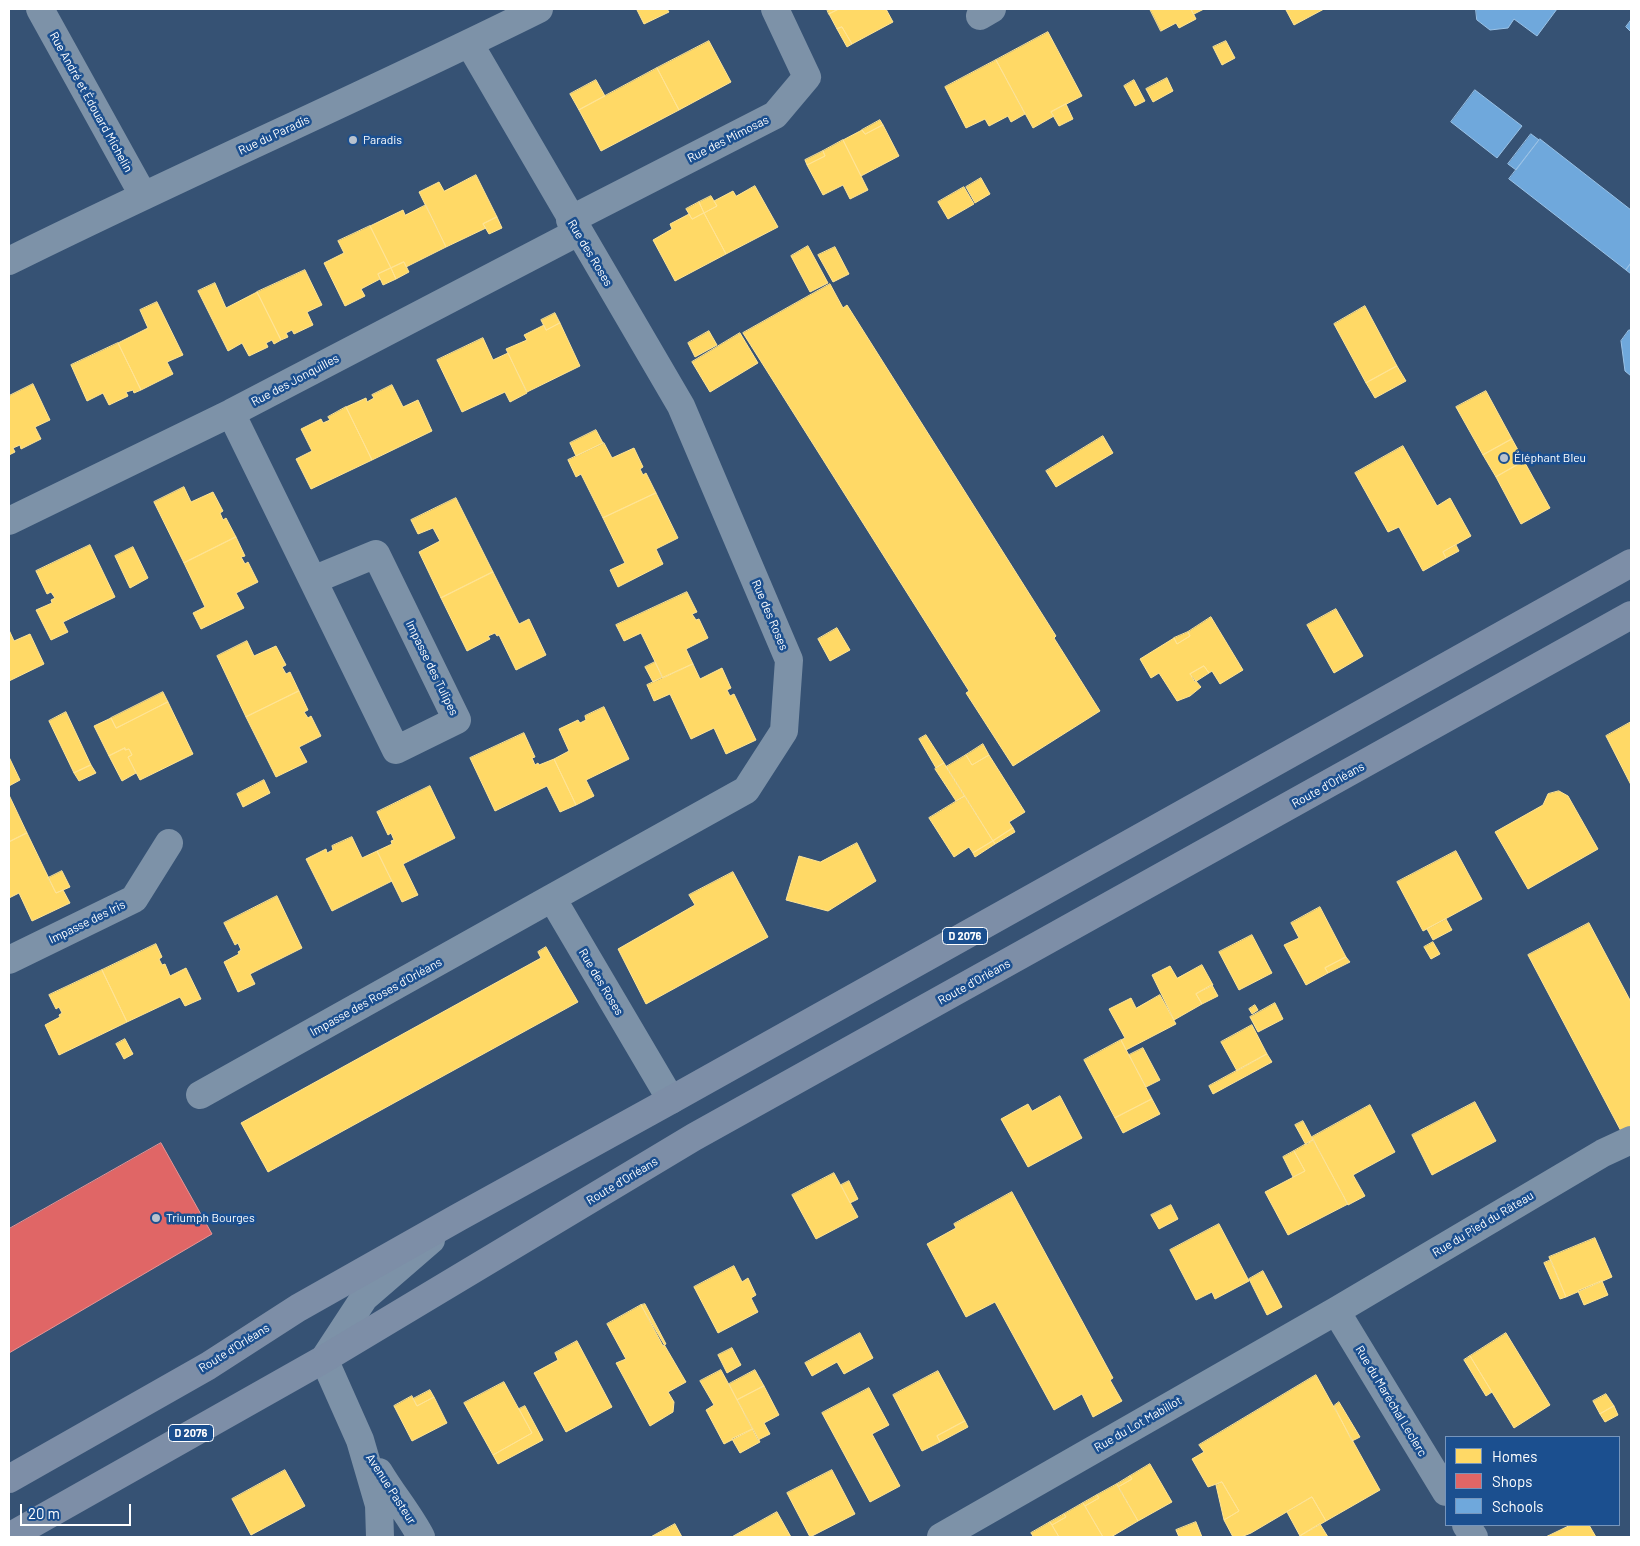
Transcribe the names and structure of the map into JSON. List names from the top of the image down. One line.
{"streets":{"main road":["Route d'Orléans","D 2076"],"street":["Rue André et Édouard Michelin","Rue du Paradis","Rue des Mimosas","Rue des Roses","Rue des Jonquilles","Impasse des Tulipes","Impasse des Iris","Impasse des Roses d'Orléans","Rue du Pied du Râteau","Rue du Maréchal Leclerc","Rue du Lot Mabillot","Avenue Pasteur"]},"crossings":[["Rue André et Édouard Michelin","Rue du Paradis"],["Rue du Paradis","Rue des Roses"],["Rue des Mimosas","Rue des Roses"],["Rue des Mimosas","Rue des Jonquilles"],["Rue des Roses","Rue des Jonquilles"],["Rue des Roses","Route d'Orléans"],["Rue des Roses","Impasse des Roses d'Orléans"],["Rue des Jonquilles","Impasse des Tulipes"],["Route d'Orléans","Avenue Pasteur"],["Rue du Pied du Râteau","Rue du Maréchal Leclerc"],["Rue du Pied du Râteau","Rue du Lot Mabillot"],["Rue du Maréchal Leclerc","Rue du Lot Mabillot"]],"places":["Paradis","Éléphant Bleu","Triumph Bourges"],"legend":["Homes","Shops","Schools"],"scale_bar":"20 m"}
